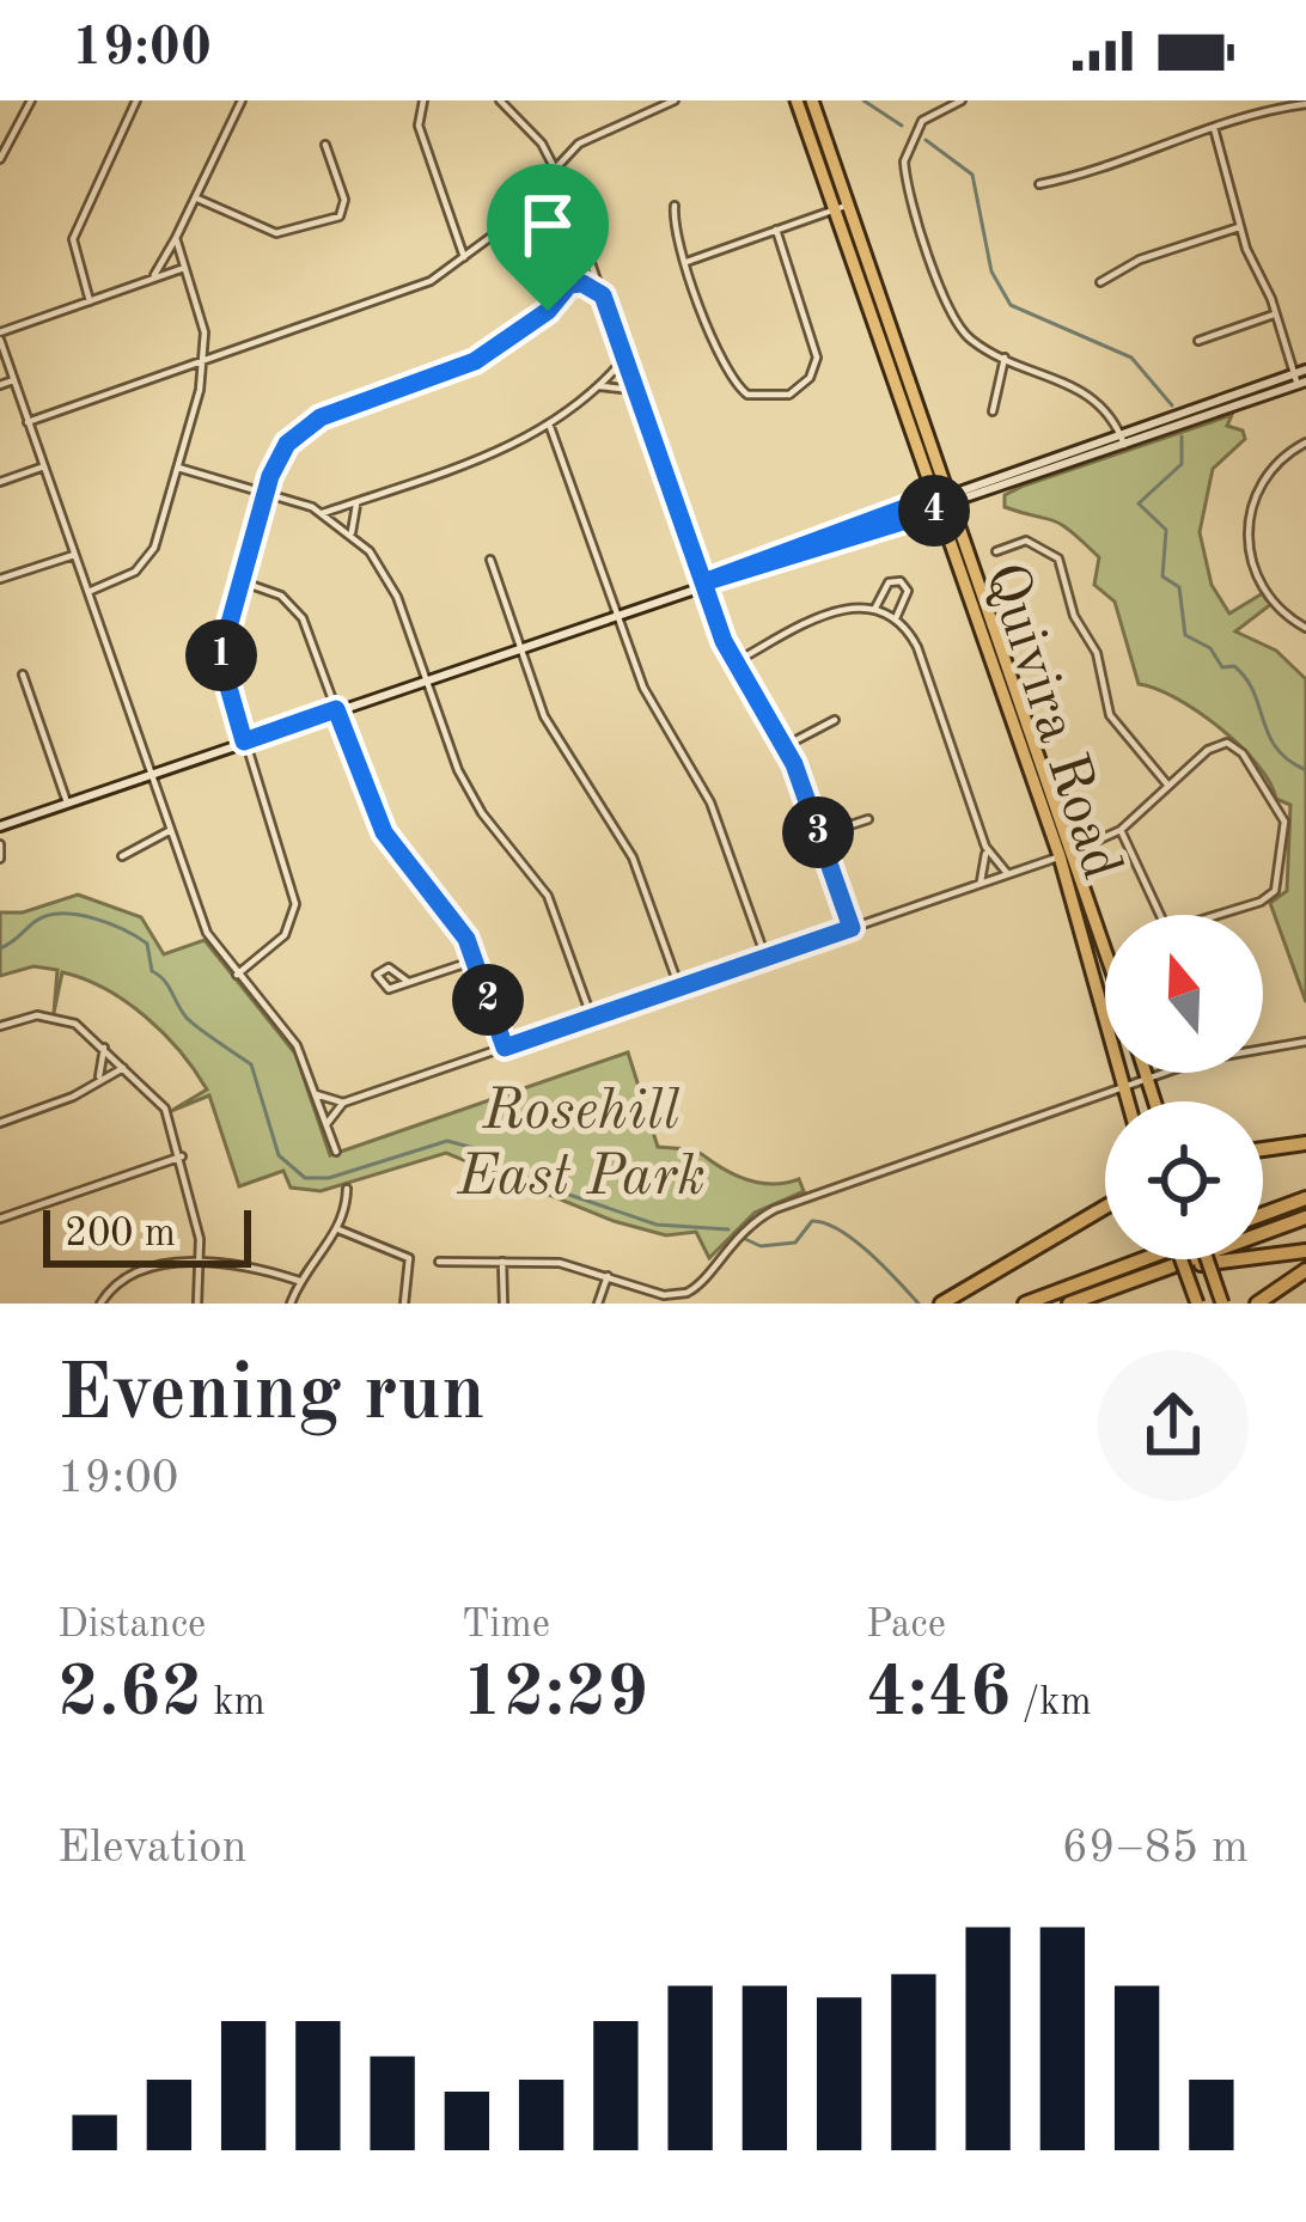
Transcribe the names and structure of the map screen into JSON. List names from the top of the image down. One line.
{"streets":{"main road":["Quivira Road"]},"parks":["Rosehill East Park"],"scale_bar":"200 m","north":"top","page":{"status":"19:00","pins":["4","1","3","2"],"scale":"200 m","heading":["Evening run","19:00"],"stats":[["Distance","2.62 km"],["Time","12:29"],["Pace","4:46 /km"]],"chart":["Elevation","69–85 m"]}}
